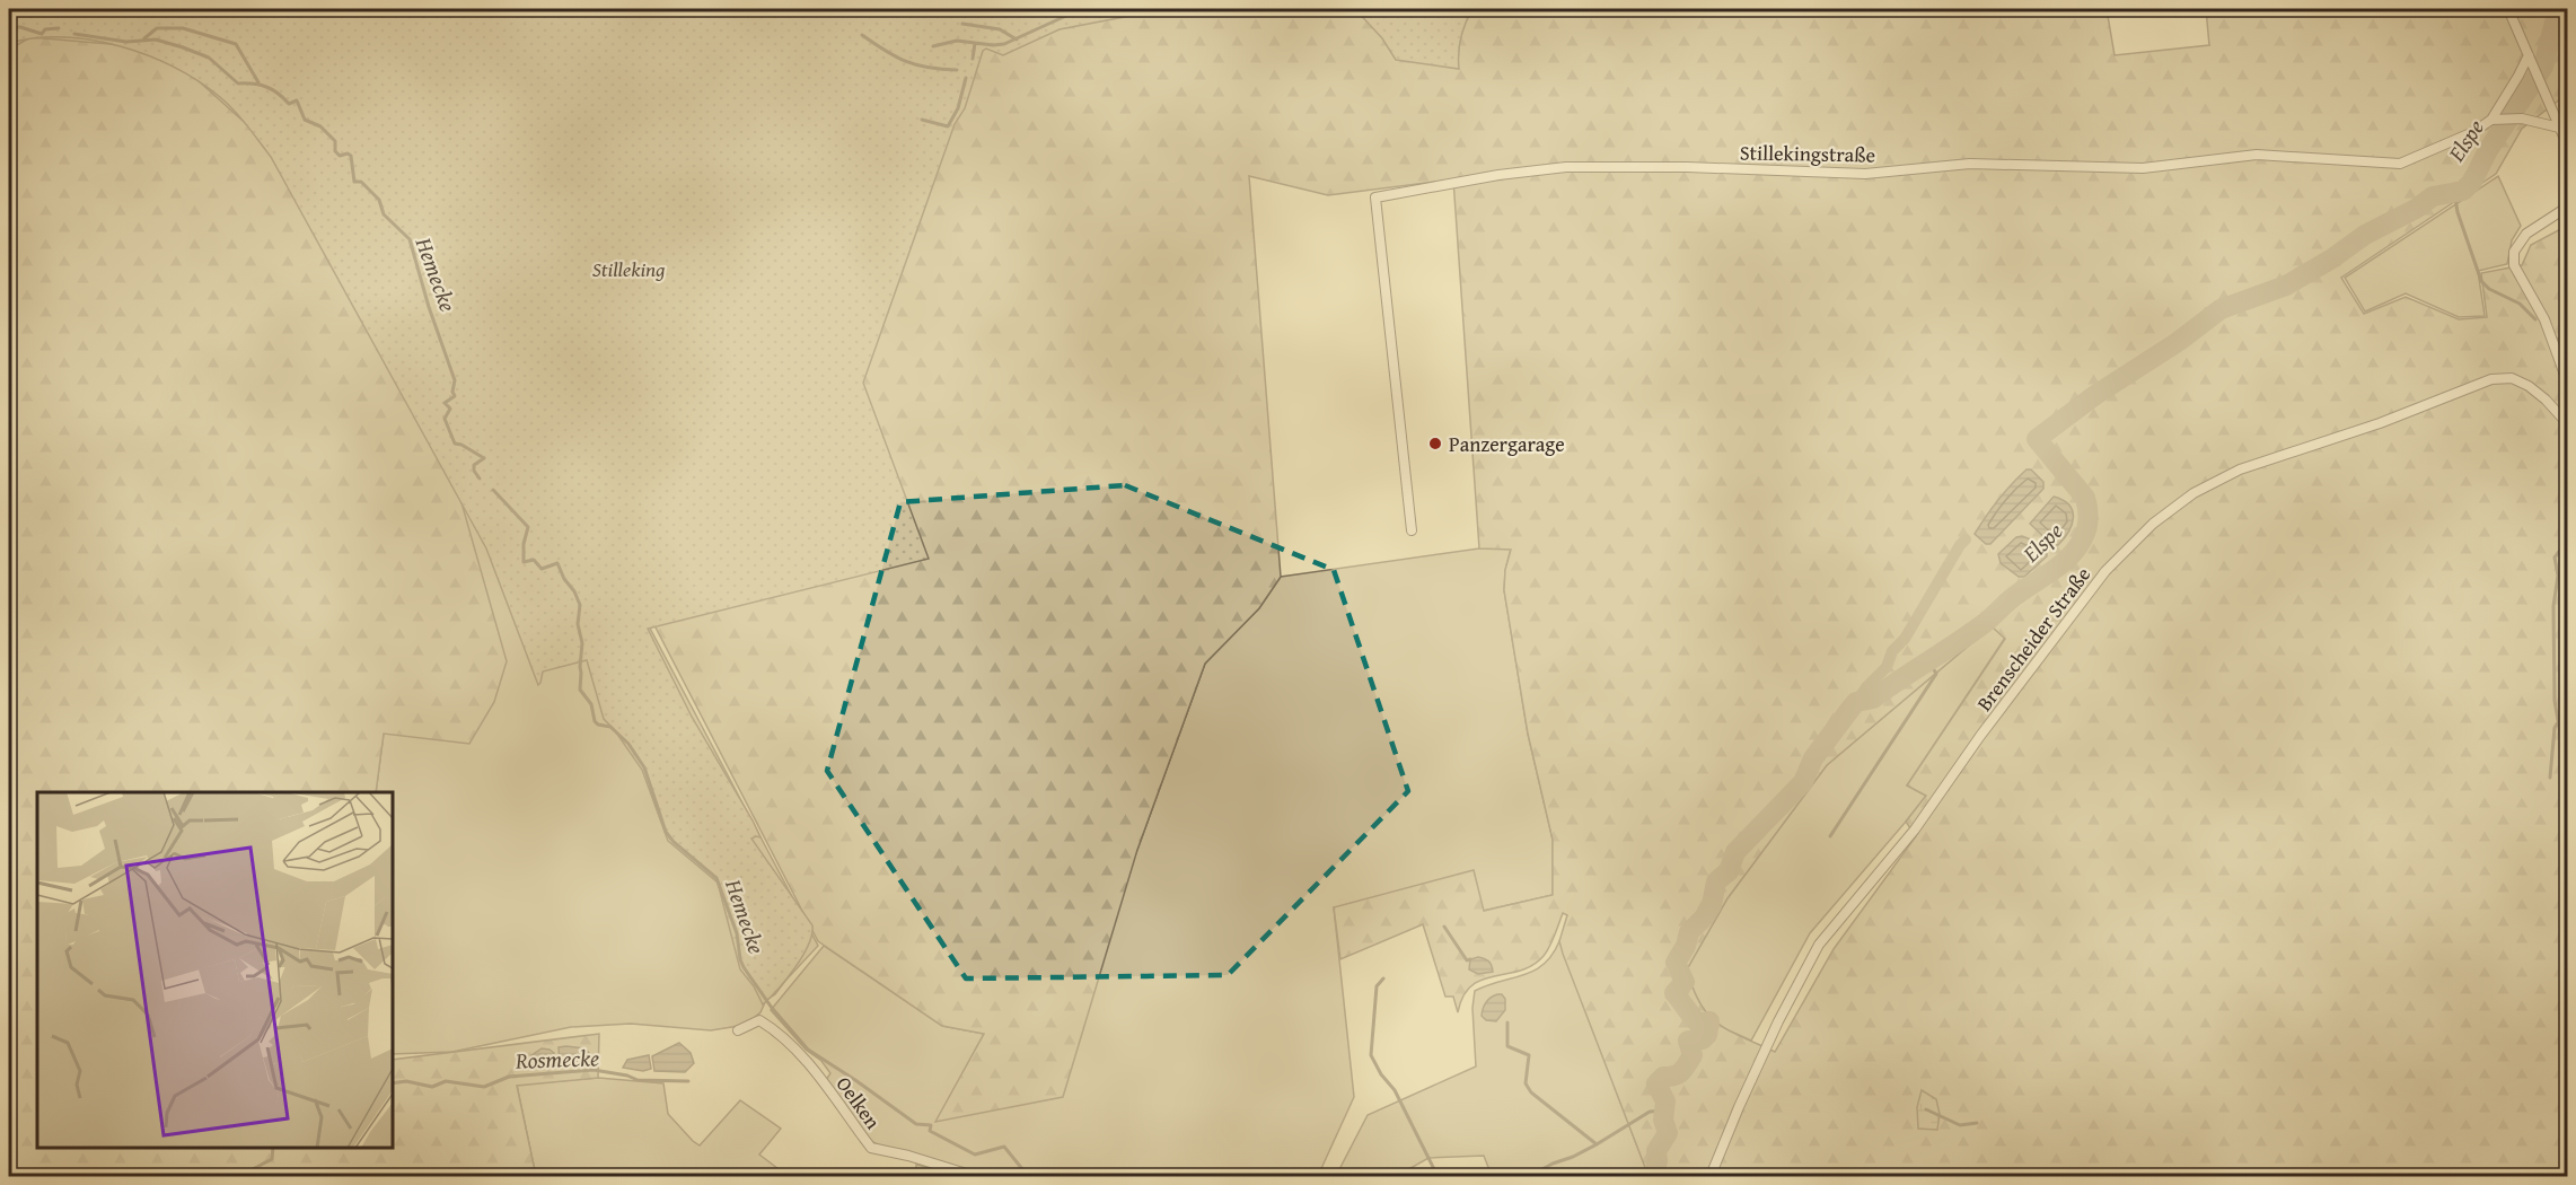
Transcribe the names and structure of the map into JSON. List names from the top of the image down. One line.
{"streets":{"street":["Stillekingstraße","Brenscheider Straße","Oelken"]},"water":["Elspe","Hemecke","Rosmecke"],"parks":["Stilleking"],"places":["Panzergarage"]}
